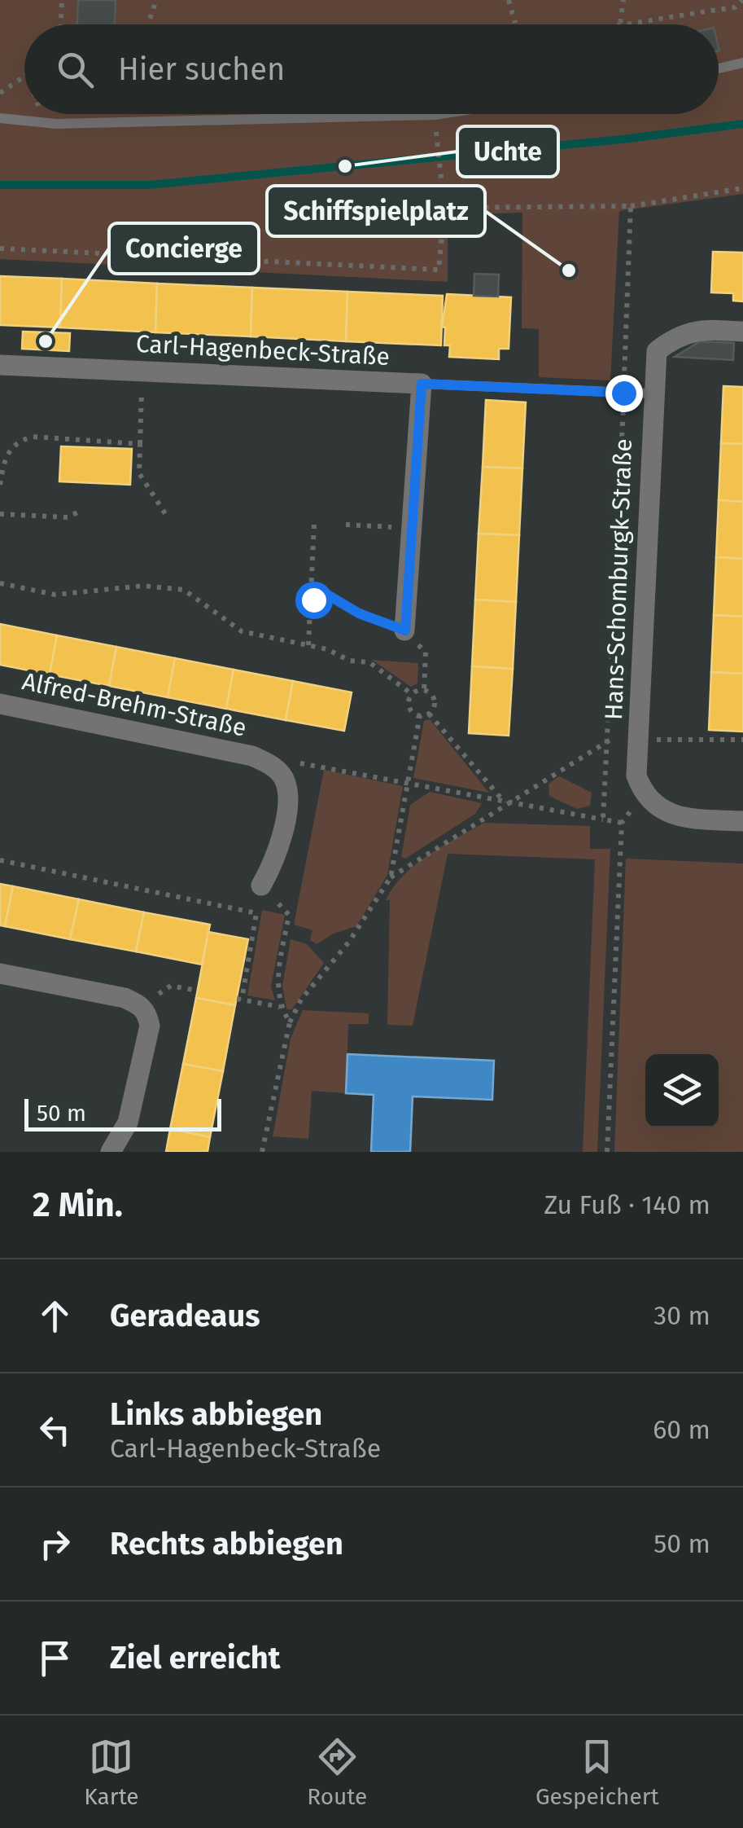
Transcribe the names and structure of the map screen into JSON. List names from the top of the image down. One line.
{"streets":{"street":["Carl-Hagenbeck-Straße","Hans-Schomburgk-Straße","Alfred-Brehm-Straße"]},"places":["Uchte","Schiffspielplatz","Concierge"],"scale_bar":"50 m","page":{"search":"Hier suchen","scale":"50 m","heading":["2 Min.","Zu Fuß · 140 m"],"list":[["Geradeaus","30 m"],["Links abbiegen","Carl-Hagenbeck-Straße","60 m"],["Rechts abbiegen","50 m"],"Ziel erreicht"],"nav":["Karte","Route","Gespeichert"]}}
